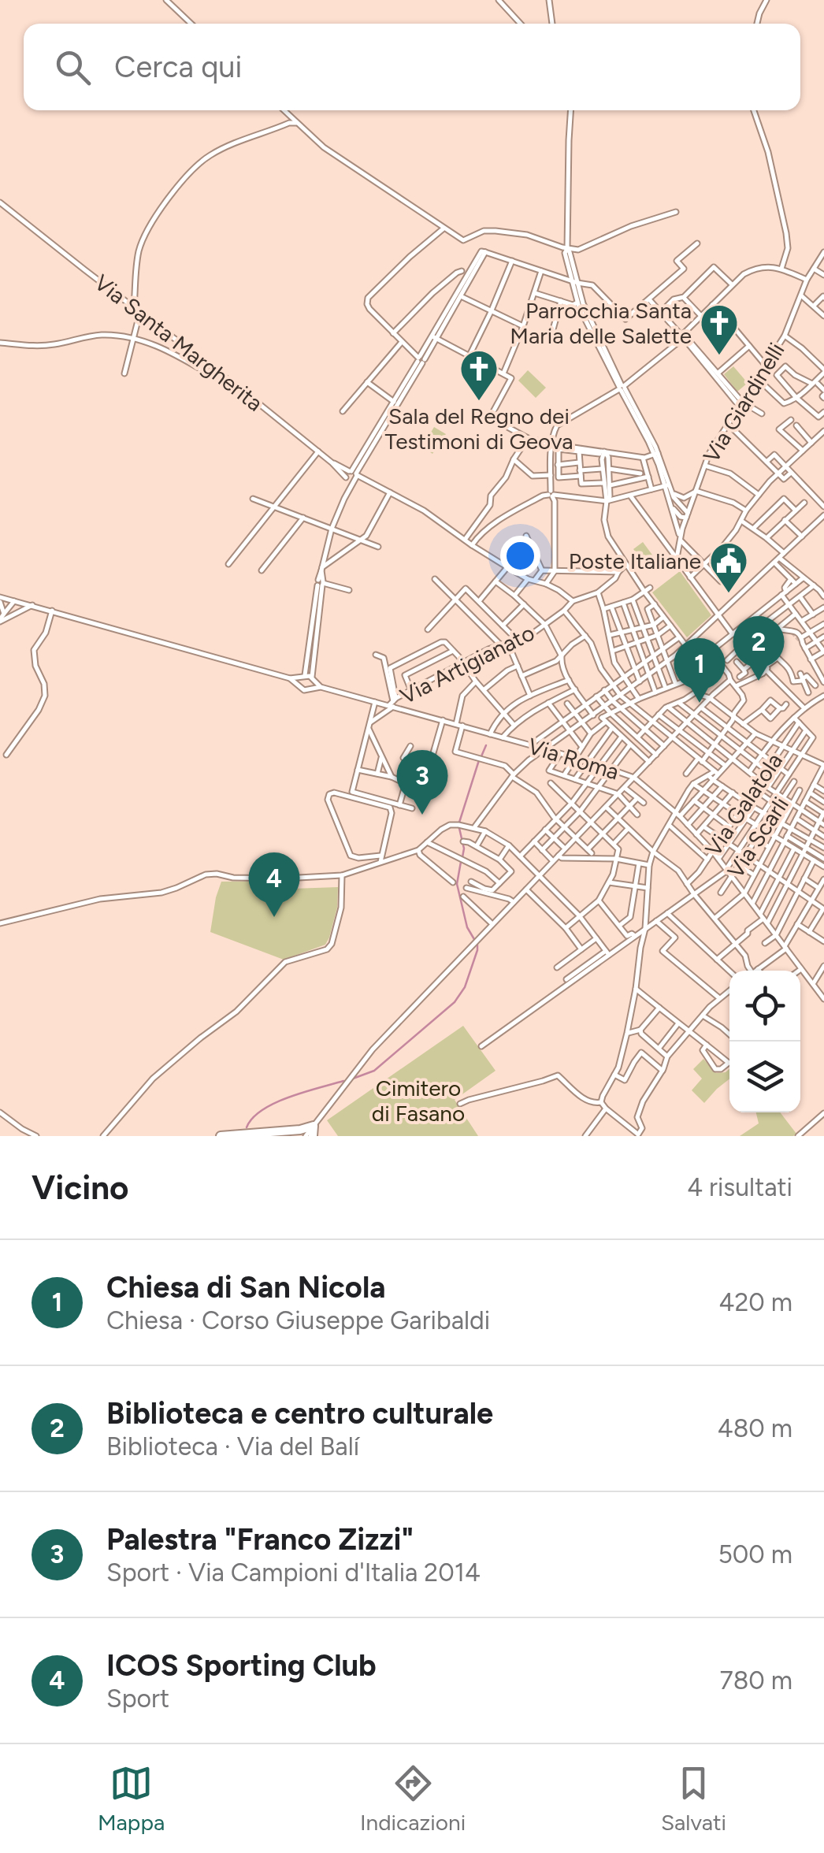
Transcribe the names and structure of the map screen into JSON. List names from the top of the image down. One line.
{"streets":{"street":["Via Santa Margherita","Via Giardinelli","Via Artigianato","Via Roma","Via Galatola","Via Scarli"]},"crossings":[["Via Artigianato","Via Roma"],["Via Roma","Via Galatola"],["Via Roma","Via Scarli"]],"parks":["Cimitero di Fasano"],"places":{"church":["Parrocchia Santa Maria delle Salette","Sala del Regno dei Testimoni di Geova"],"public building":["Poste Italiane"]},"page":{"search":"Cerca qui","pins":["2","1","3","4"],"heading":["Vicino","4 risultati"],"list":[{"mark":"1","name":"Chiesa di San Nicola","note":"Chiesa · Corso Giuseppe Garibaldi","value":"420 m"},{"mark":"2","name":"Biblioteca e centro culturale","note":"Biblioteca · Via del Balí","value":"480 m"},{"mark":"3","name":"Palestra \"Franco Zizzi\"","note":"Sport · Via Campioni d'Italia 2014","value":"500 m"},{"mark":"4","name":"ICOS Sporting Club","note":"Sport","value":"780 m"}],"nav":["Mappa","Indicazioni","Salvati"]}}
